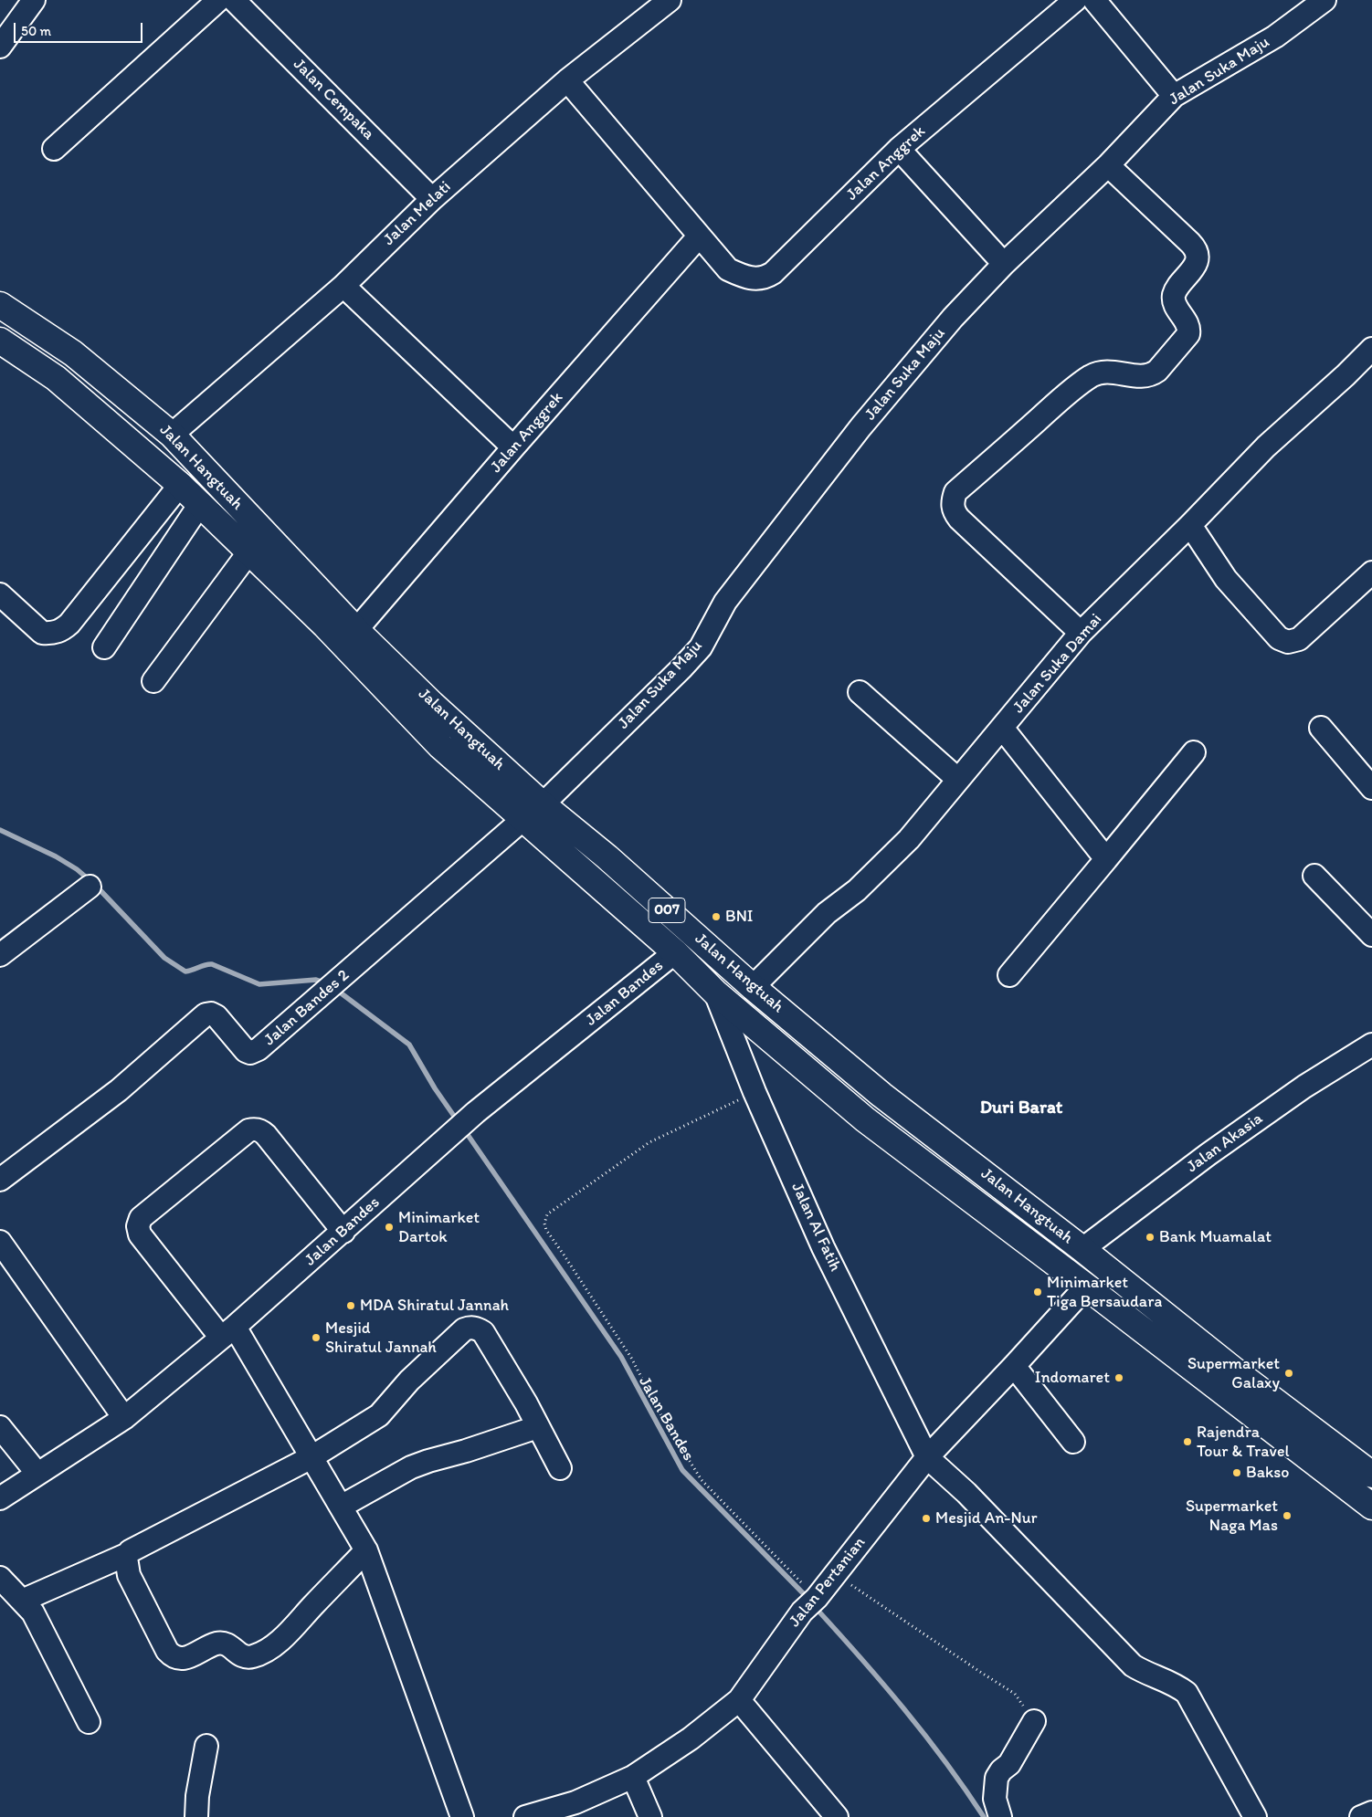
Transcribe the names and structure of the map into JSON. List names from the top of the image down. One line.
{"streets":{"highway":["Jalan Hangtuah","007"],"street":["Jalan Suka Maju","Jalan Cempaka","Jalan Anggrek","Jalan Melati","Jalan Suka Damai","Jalan Bandes","Jalan Bandes 2","Jalan Akasia","Jalan Al Fatih","Jalan Pertanian"]},"crossings":[["Jalan Suka Maju","Jalan Hangtuah"],["Jalan Suka Maju","Jalan Bandes 2"],["Jalan Cempaka","Jalan Melati"],["Jalan Anggrek","Jalan Melati"],["Jalan Anggrek","Jalan Hangtuah"],["Jalan Melati","Jalan Hangtuah"],["Jalan Hangtuah","Jalan Suka Damai"],["Jalan Hangtuah","Jalan Bandes"],["Jalan Hangtuah","Jalan Bandes 2"],["Jalan Hangtuah","Jalan Akasia"],["Jalan Hangtuah","Jalan Al Fatih"],["Jalan Hangtuah","Jalan Pertanian"],["Jalan Bandes","Jalan Al Fatih"],["Jalan Bandes","Jalan Pertanian"],["Jalan Al Fatih","Jalan Pertanian"]],"districts":["Duri Barat"],"places":["BNI","Minimarket Dartok","Bank Muamalat","Minimarket Tiga Bersaudara","MDA Shiratul Jannah","Mesjid Shiratul Jannah","Supermarket Galaxy","Indomaret","Rajendra Tour & Travel","Bakso","Supermarket Naga Mas","Mesjid An-Nur"],"scale_bar":"50 m"}
